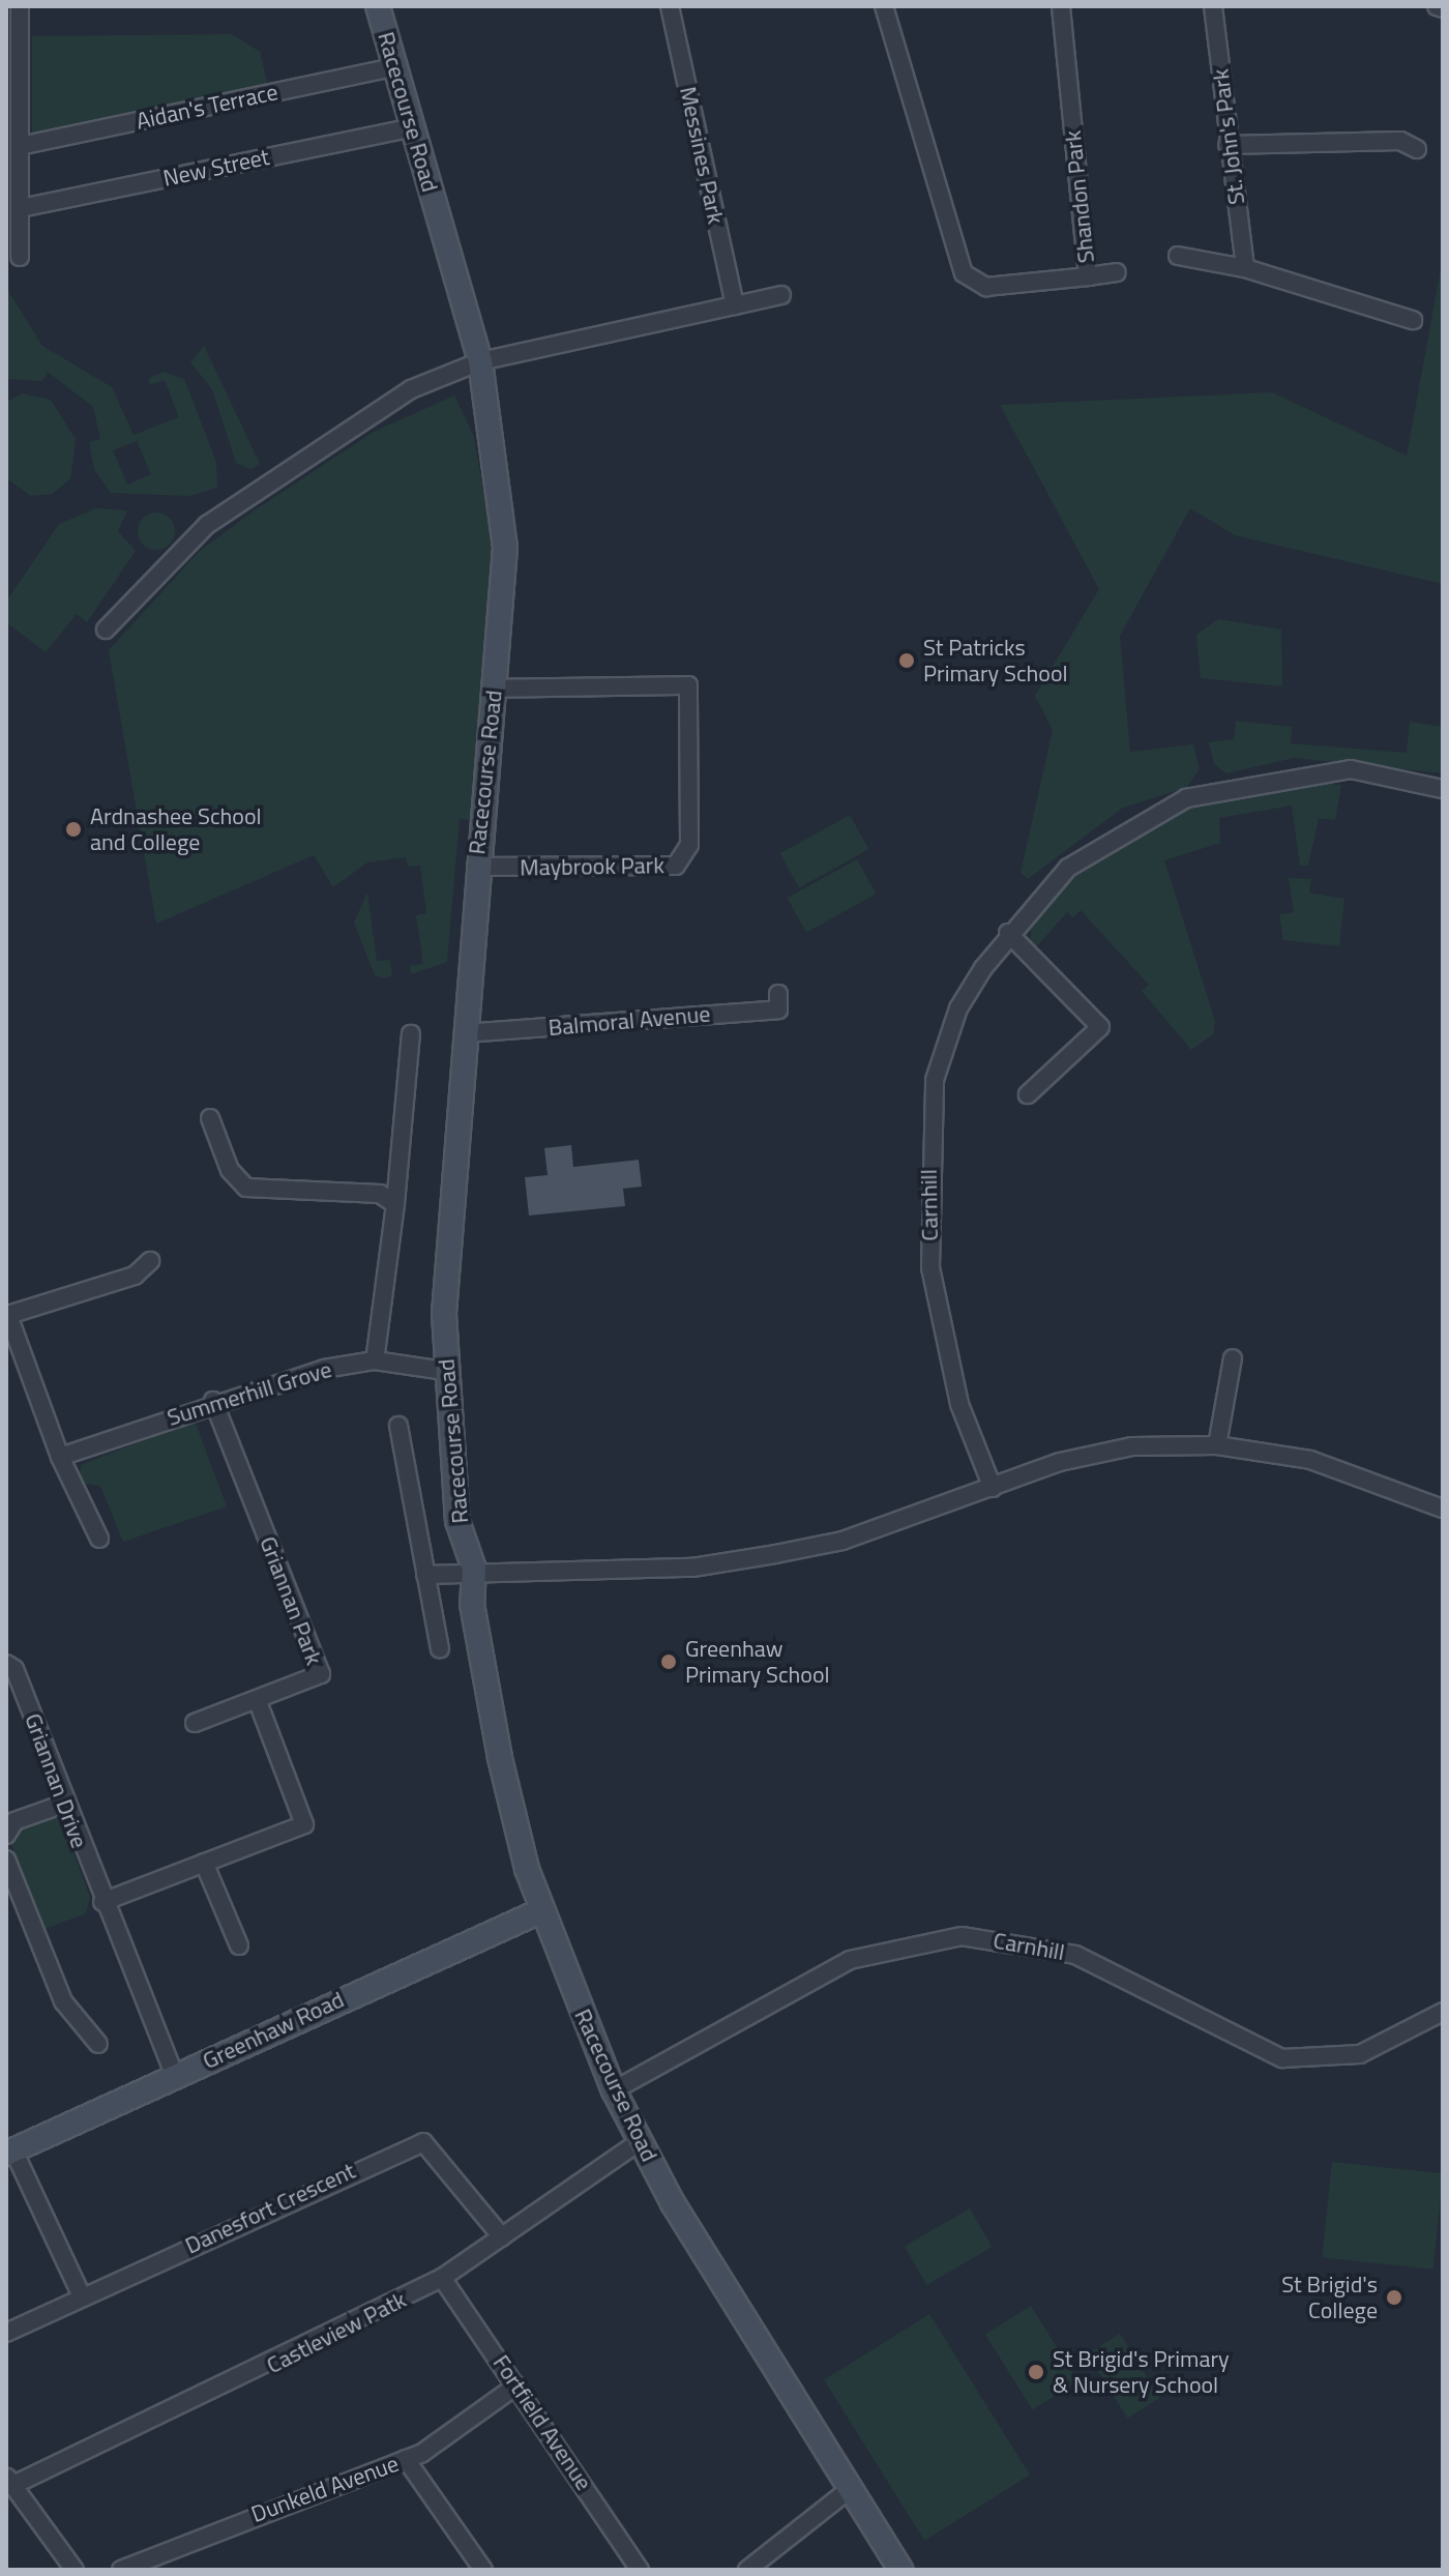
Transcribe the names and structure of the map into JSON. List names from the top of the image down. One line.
{"streets":{"main road":["Racecourse Road","Greenhaw Road"],"street":["Aidan's Terrace","St. John's Park","Messines Park","New Street","Shandon Park","Maybrook Park","Balmoral Avenue","Carnhill","Summerhill Grove","Griannan Park","Griannan Drive","Danesfort Crescent","Castleview Patk","Fortfield Avenue","Dunkeld Avenue"]},"crossings":[["Aidan's Terrace","Racecourse Road"],["Racecourse Road","New Street"],["Racecourse Road","Maybrook Park"],["Racecourse Road","Balmoral Avenue"],["Racecourse Road","Carnhill"],["Racecourse Road","Summerhill Grove"],["Racecourse Road","Greenhaw Road"],["Racecourse Road","Castleview Patk"],["Summerhill Grove","Griannan Park"],["Griannan Drive","Greenhaw Road"],["Danesfort Crescent","Castleview Patk"],["Castleview Patk","Fortfield Avenue"],["Fortfield Avenue","Dunkeld Avenue"]],"places":["St Patricks Primary School","Ardnashee School and College","Greenhaw Primary School","St Brigid's College","St Brigid's Primary & Nursery School"]}
